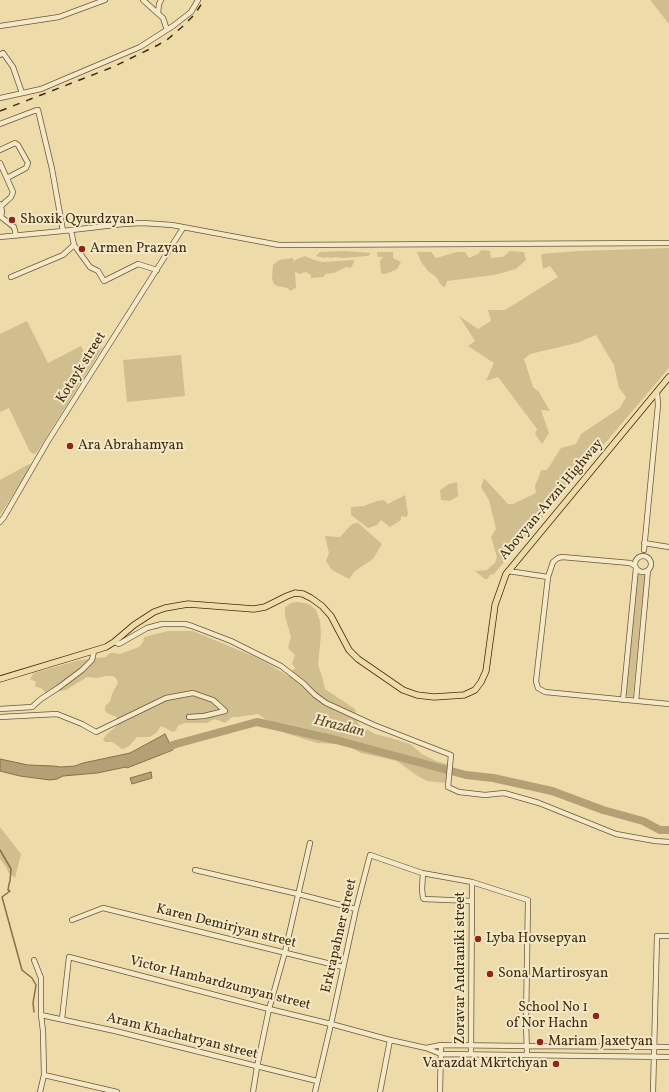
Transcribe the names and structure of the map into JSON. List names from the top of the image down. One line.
{"streets":{"main road":["Abovyan-Arzni Highway"],"street":["Kotayk street","Karen Demirjyan street","Erkrapahner street","Zoravar Andraniki street","Victor Hambardzumyan street","Aram Khachatryan street"]},"crossings":[["Karen Demirjyan street","Erkrapahner street"],["Erkrapahner street","Victor Hambardzumyan street"],["Erkrapahner street","Aram Khachatryan street"],["Victor Hambardzumyan street","Aram Khachatryan street"]],"water":["Hrazdan"],"places":["Shoxik Qyurdzyan","Armen Prazyan","Ara Abrahamyan","Lyba Hovsepyan","Sona Martirosyan","School No 1 of Nor Hachn","Mariam Jaxetyan","Varazdat Mkrtchyan"]}
